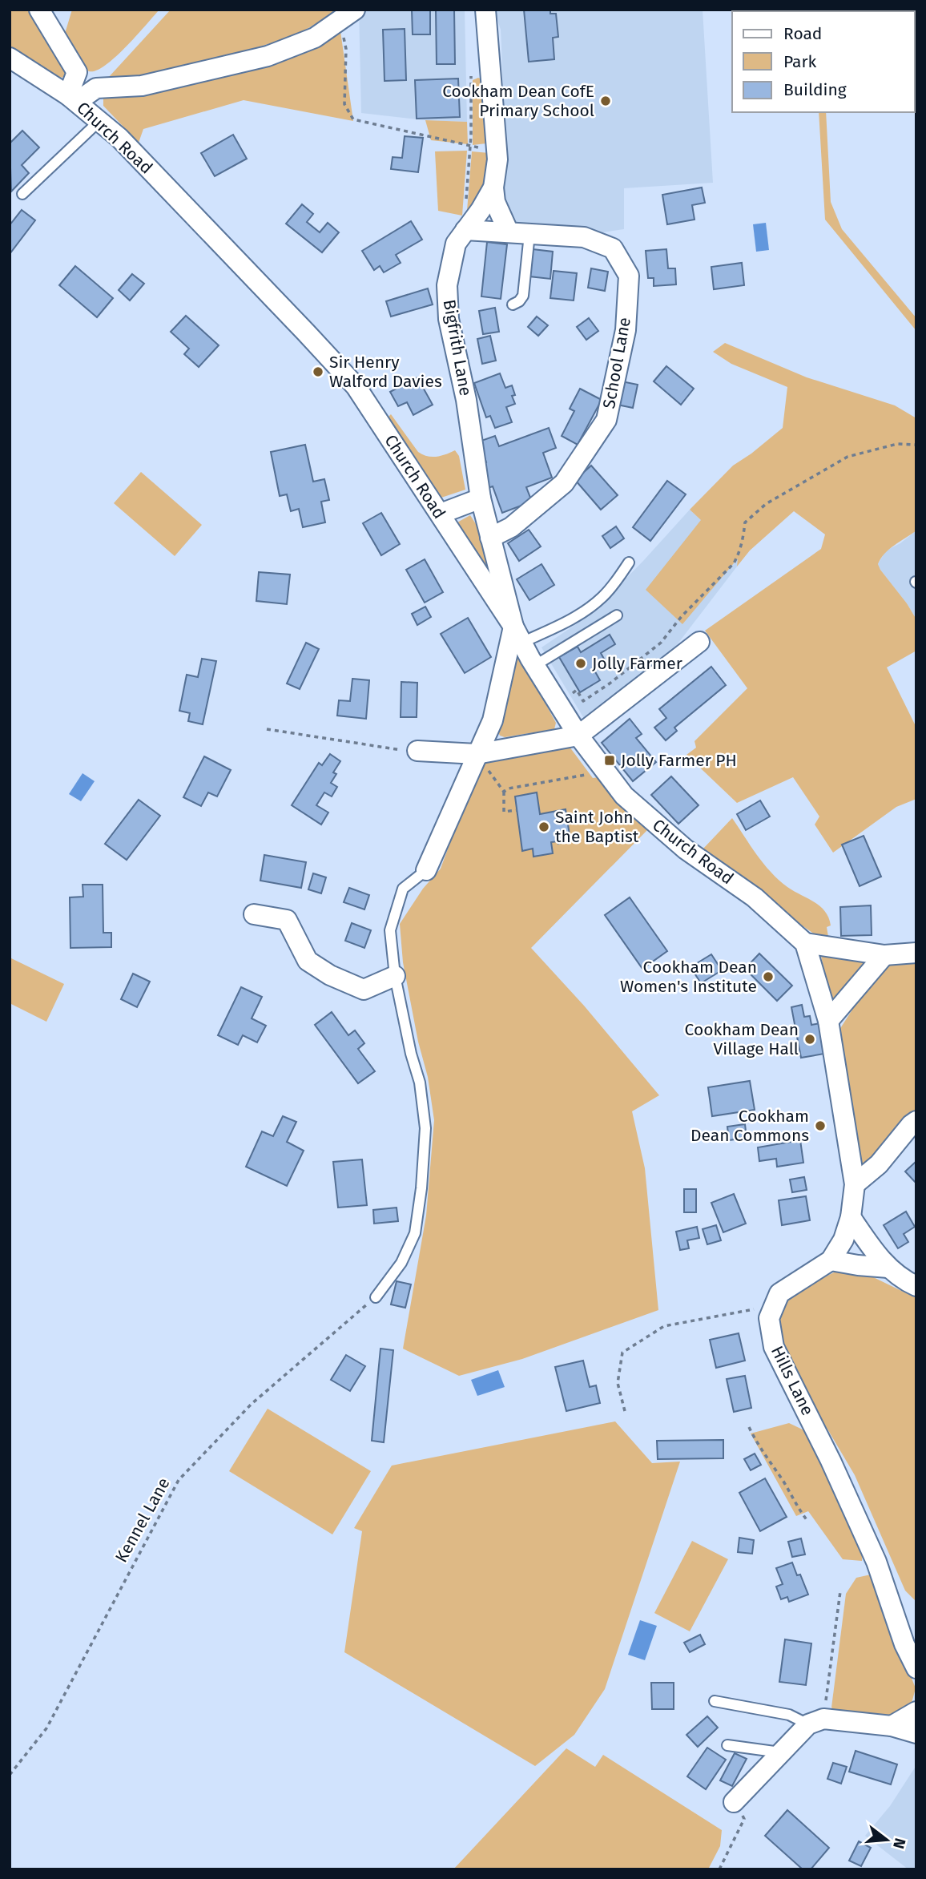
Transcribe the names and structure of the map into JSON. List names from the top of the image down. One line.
{"streets":{"street":["Church Road","Bigfrith Lane","School Lane","Hills Lane"],"path":["Kennel Lane"]},"crossings":[["Church Road","Bigfrith Lane"],["Bigfrith Lane","School Lane"]],"places":{"other":["Cookham Dean CofE Primary School","Sir Henry Walford Davies","Jolly Farmer","Saint John the Baptist","Cookham Dean Women's Institute","Cookham Dean Village Hall","Cookham Dean Commons"],"transit":["Jolly Farmer PH"]},"legend":["Road","Park","Building"],"north":"right"}
